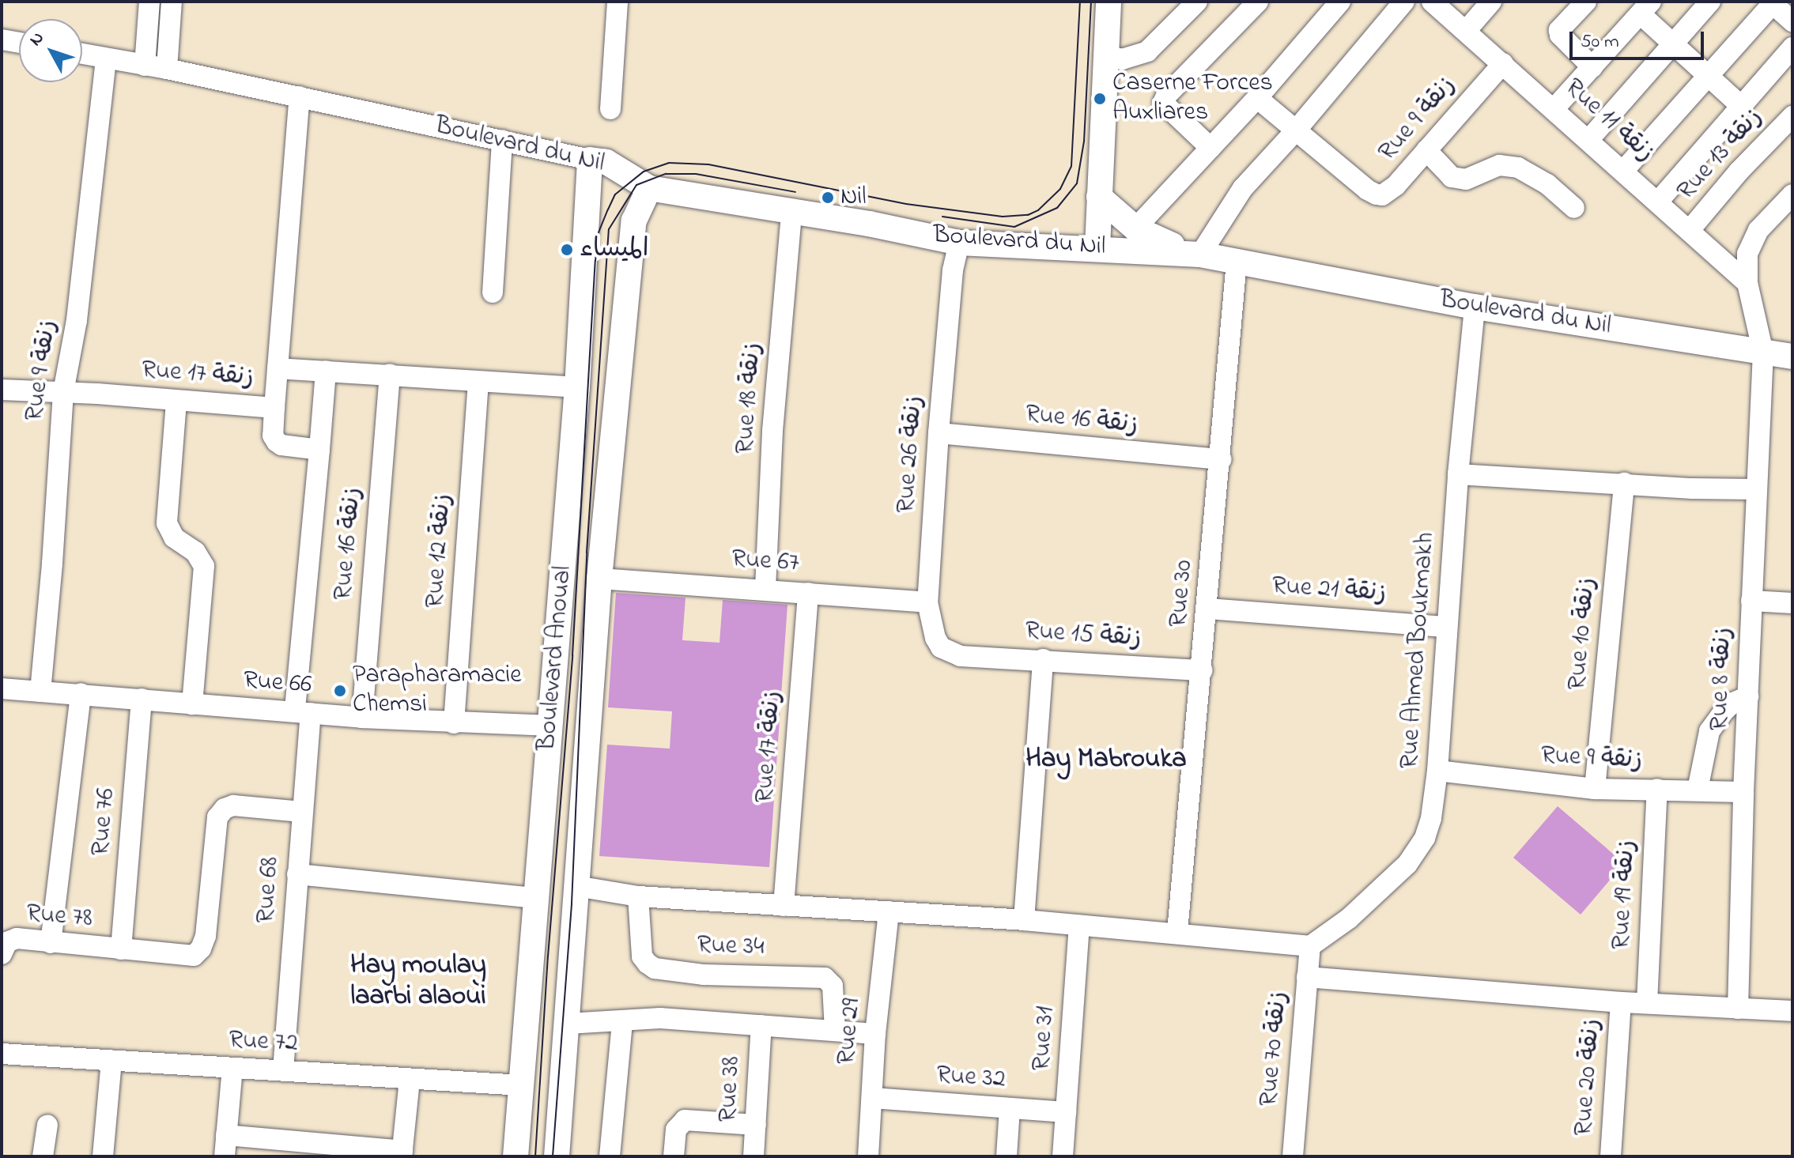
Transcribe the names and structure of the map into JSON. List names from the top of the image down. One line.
{"streets":{"street":["Rue 9 زنقة","Rue 11 زنقة","Boulevard du Nil","Rue 13 زنقة","Rue 17 زنقة","Rue 18 زنقة","Rue 16 زنقة","Rue 26 زنقة","Rue 12 زنقة","Rue 67","Rue 21 زنقة","Rue 30","Rue 10 زنقة","Rue 15 زنقة","Rue Ahmed Boukmakh","Boulevard Anoual","Rue 8 زنقة","Rue 66","Rue 76","Rue 68","Rue 19 زنقة","Rue 78","Rue 34","Rue 29","Rue 31","Rue 72","Rue 70 زنقة","Rue 20 زنقة","Rue 32","Rue 38"]},"crossings":[["Rue 9 زنقة","Rue 11 زنقة"],["Rue 9 زنقة","Boulevard du Nil"],["Rue 9 زنقة","Rue 17 زنقة"],["Rue 9 زنقة","Rue 10 زنقة"],["Rue 9 زنقة","Rue Ahmed Boukmakh"],["Rue 9 زنقة","Rue 8 زنقة"],["Rue 9 زنقة","Rue 66"],["Rue 9 زنقة","Rue 19 زنقة"],["Rue 11 زنقة","Rue 13 زنقة"],["Rue 11 زنقة","Rue 8 زنقة"],["Boulevard du Nil","Rue 18 زنقة"],["Boulevard du Nil","Rue 26 زنقة"],["Boulevard du Nil","Rue 30"],["Boulevard du Nil","Rue Ahmed Boukmakh"],["Boulevard du Nil","Boulevard Anoual"],["Boulevard du Nil","Rue 8 زنقة"],["Rue 17 زنقة","Rue 67"],["Rue 18 زنقة","Rue 67"],["Rue 16 زنقة","Rue 26 زنقة"],["Rue 16 زنقة","Rue 30"],["Rue 16 زنقة","Rue 66"],["Rue 26 زنقة","Rue 67"],["Rue 26 زنقة","Rue 15 زنقة"],["Rue 12 زنقة","Rue 66"],["Rue 67","Boulevard Anoual"],["Rue 21 زنقة","Rue 30"],["Rue 21 زنقة","Rue Ahmed Boukmakh"],["Rue 30","Rue 15 زنقة"],["Rue Ahmed Boukmakh","Rue 70 زنقة"],["Boulevard Anoual","Rue 66"],["Boulevard Anoual","Rue 72"],["Rue 66","Rue 76"],["Rue 66","Rue 68"],["Rue 76","Rue 78"],["Rue 68","Rue 78"],["Rue 68","Rue 72"],["Rue 29","Rue 32"],["Rue 31","Rue 32"]],"districts":["Hay Mabrouka","Hay moulay laarbi alaoui"],"places":["Caserne Forces Auxliares","Nil","الميساء","Parapharamacie Chemsi"],"scale_bar":"50 m","north":"top left"}
